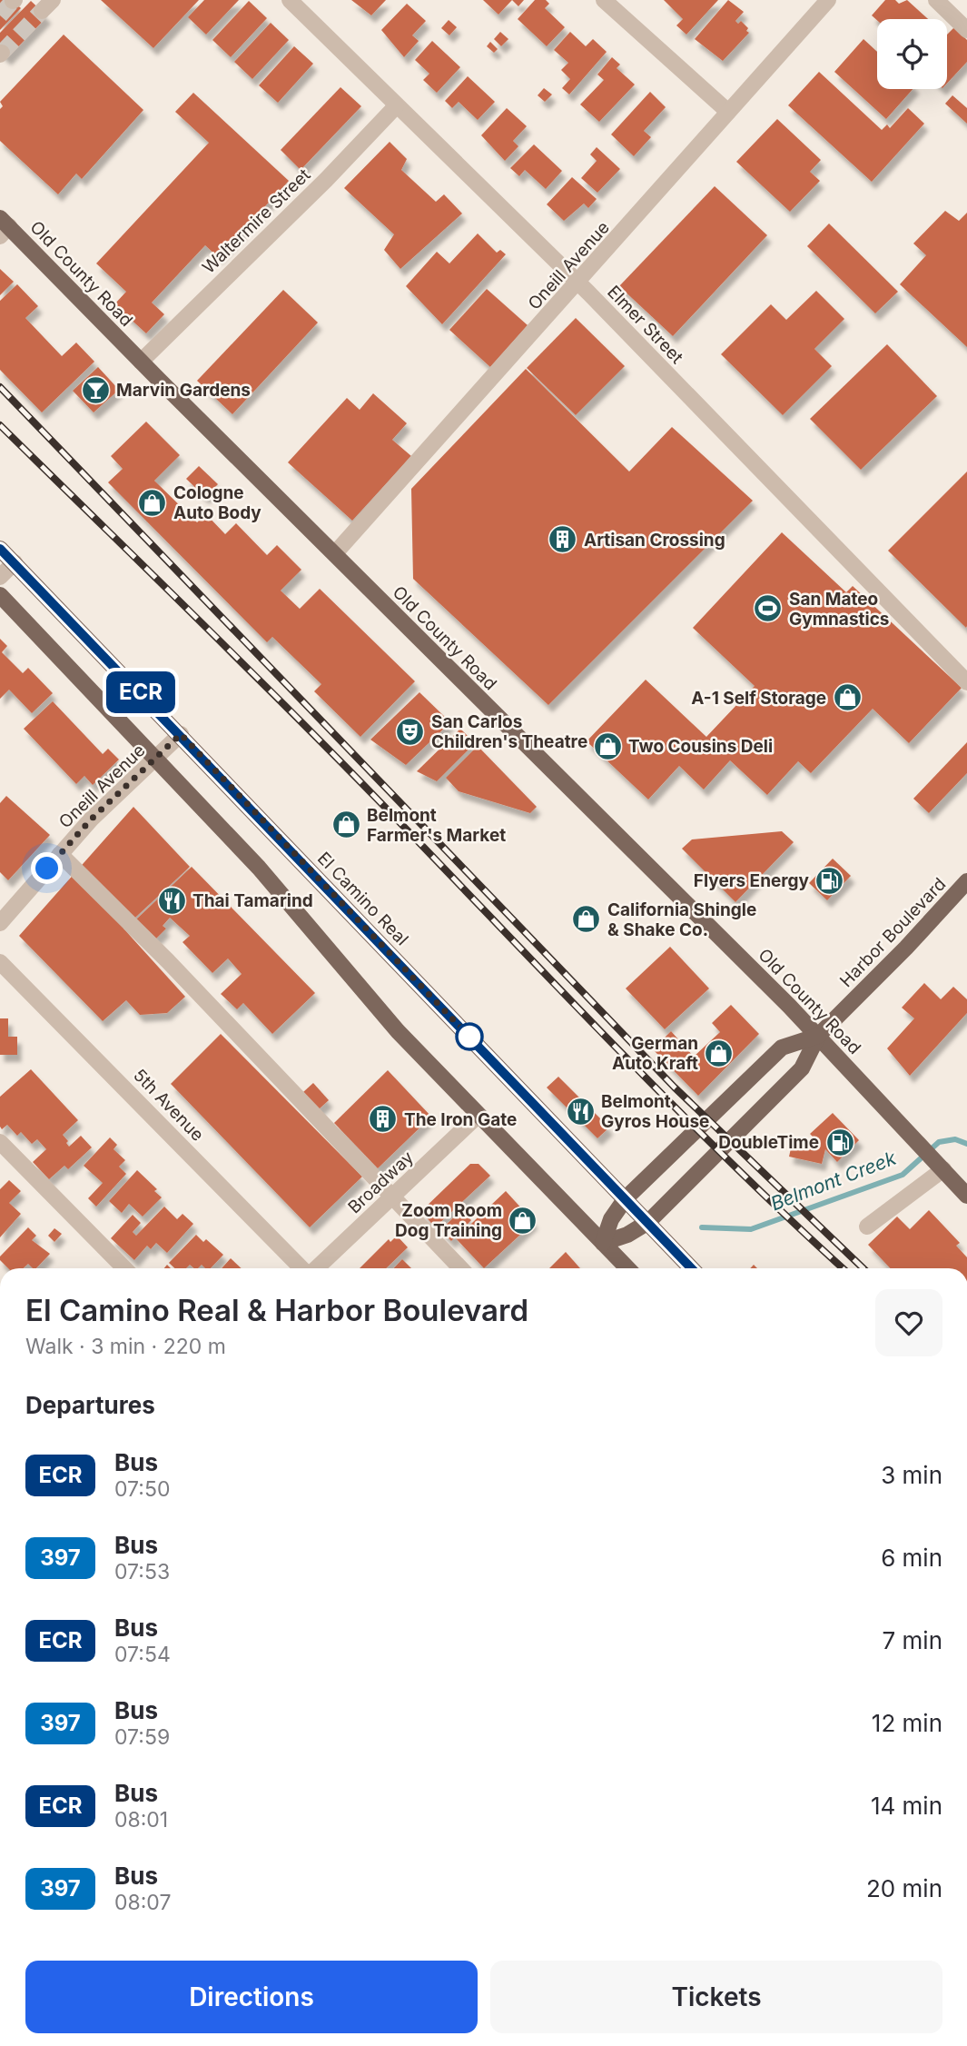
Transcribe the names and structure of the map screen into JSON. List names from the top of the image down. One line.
{"streets":{"main road":["Old County Road","El Camino Real","Harbor Boulevard"],"street":["Waltermire Street","Oneill Avenue","Elmer Street","5th Avenue","Broadway"]},"crossings":[["Waltermire Street","Old County Road"],["Waltermire Street","Elmer Street"],["Oneill Avenue","Old County Road"],["Oneill Avenue","Elmer Street"],["Oneill Avenue","El Camino Real"],["Old County Road","Harbor Boulevard"],["El Camino Real","Harbor Boulevard"]],"water":["Belmont Creek"],"places":{"bar":["Marvin Gardens"],"shop":["Cologne Auto Body","A-1 Self Storage","Two Cousins Deli","Belmont Farmer's Market","California Shingle & Shake Co.","German Auto Kraft","Zoom Room Dog Training"],"building":["Artisan Crossing","The Iron Gate"],"sports":["San Mateo Gymnastics"],"theatre":["San Carlos Children's Theatre"],"fuel station":["Flyers Energy","DoubleTime"],"restaurant":["Thai Tamarind","Belmont Gyros House"]},"lines":["bus line ECR"],"page":{"on_map":"ECR","heading":[["El Camino Real & Harbor Boulevard","Walk · 3 min · 220 m"],"Departures"],"list":[{"mark":"ECR","name":"Bus","note":"07:50","value":"3 min"},{"mark":"397","name":"Bus","note":"07:53","value":"6 min"},{"mark":"ECR","name":"Bus","note":"07:54","value":"7 min"},{"mark":"397","name":"Bus","note":"07:59","value":"12 min"},{"mark":"ECR","name":"Bus","note":"08:01","value":"14 min"},{"mark":"397","name":"Bus","note":"08:07","value":"20 min"}],"buttons":["Directions","Tickets"]}}
